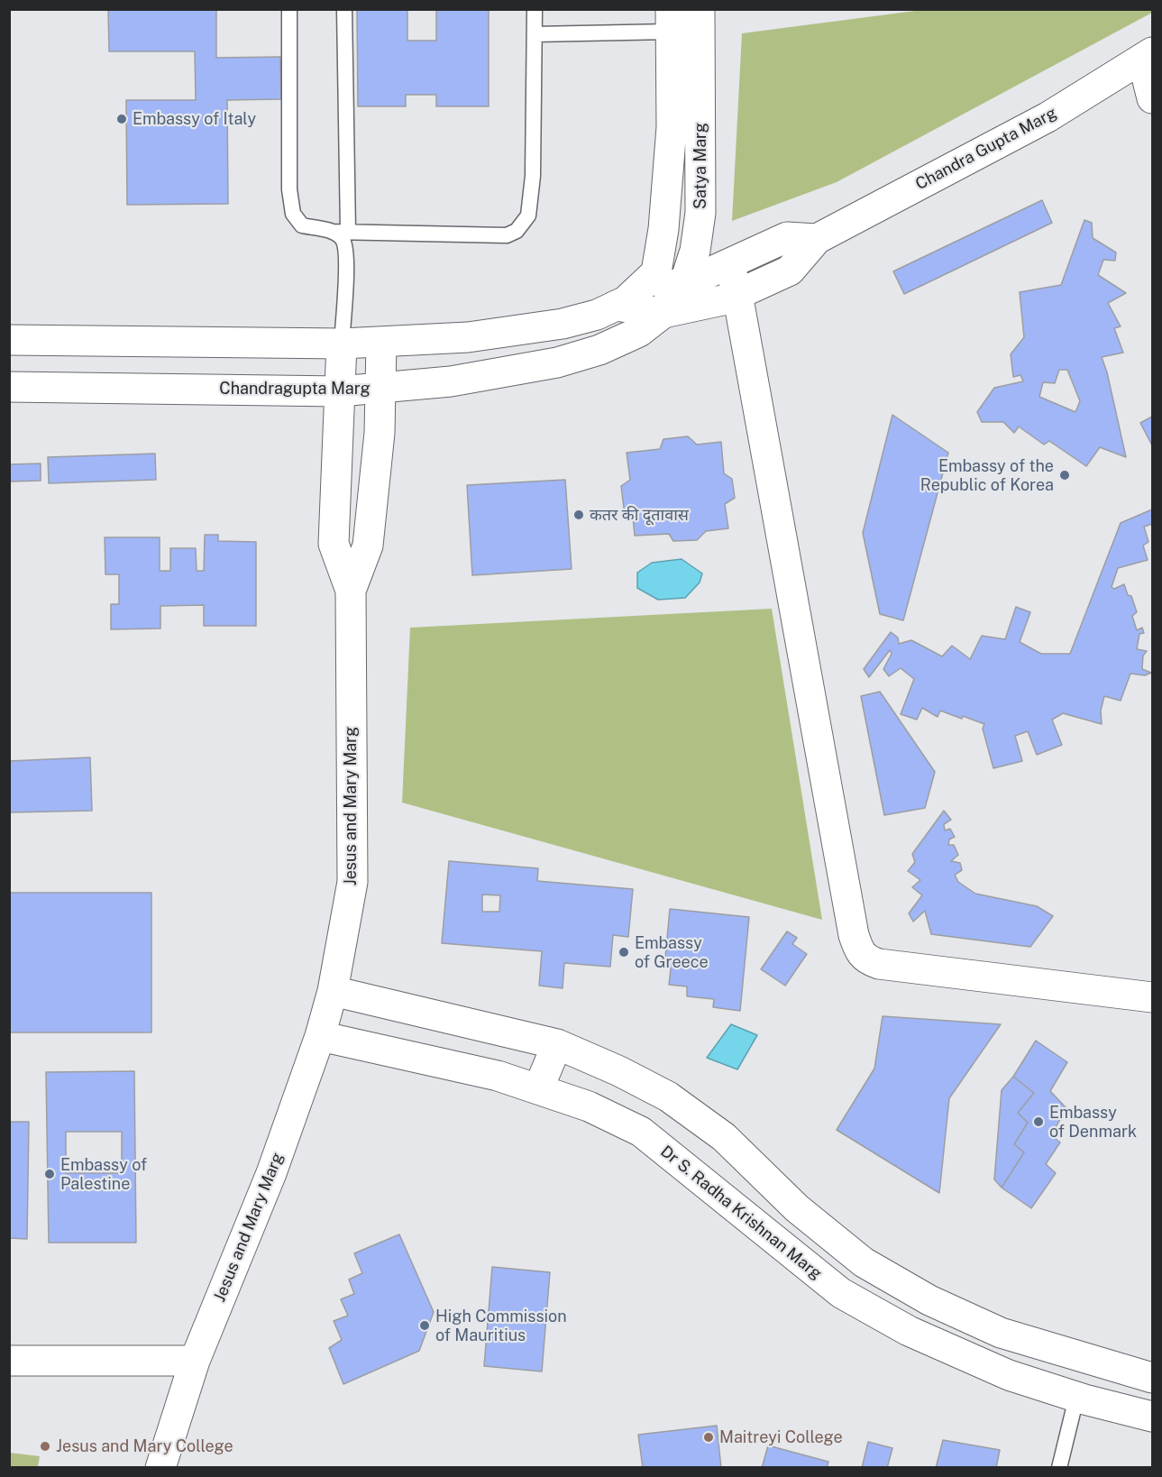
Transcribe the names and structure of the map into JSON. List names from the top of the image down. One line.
{"streets":{"street":["Chandra Gupta Marg","Satya Marg","Chandragupta Marg","Jesus and Mary Marg","Dr S. Radha Krishnan Marg"]},"crossings":[["Satya Marg","Chandragupta Marg"],["Chandragupta Marg","Jesus and Mary Marg"],["Jesus and Mary Marg","Dr S. Radha Krishnan Marg"]],"places":["Embassy of Italy","Embassy of the Republic of Korea","कतर की दूतावास","Embassy of Greece","Embassy of Denmark","Embassy of Palestine","High Commission of Mauritius","Maitreyi College","Jesus and Mary College"]}
